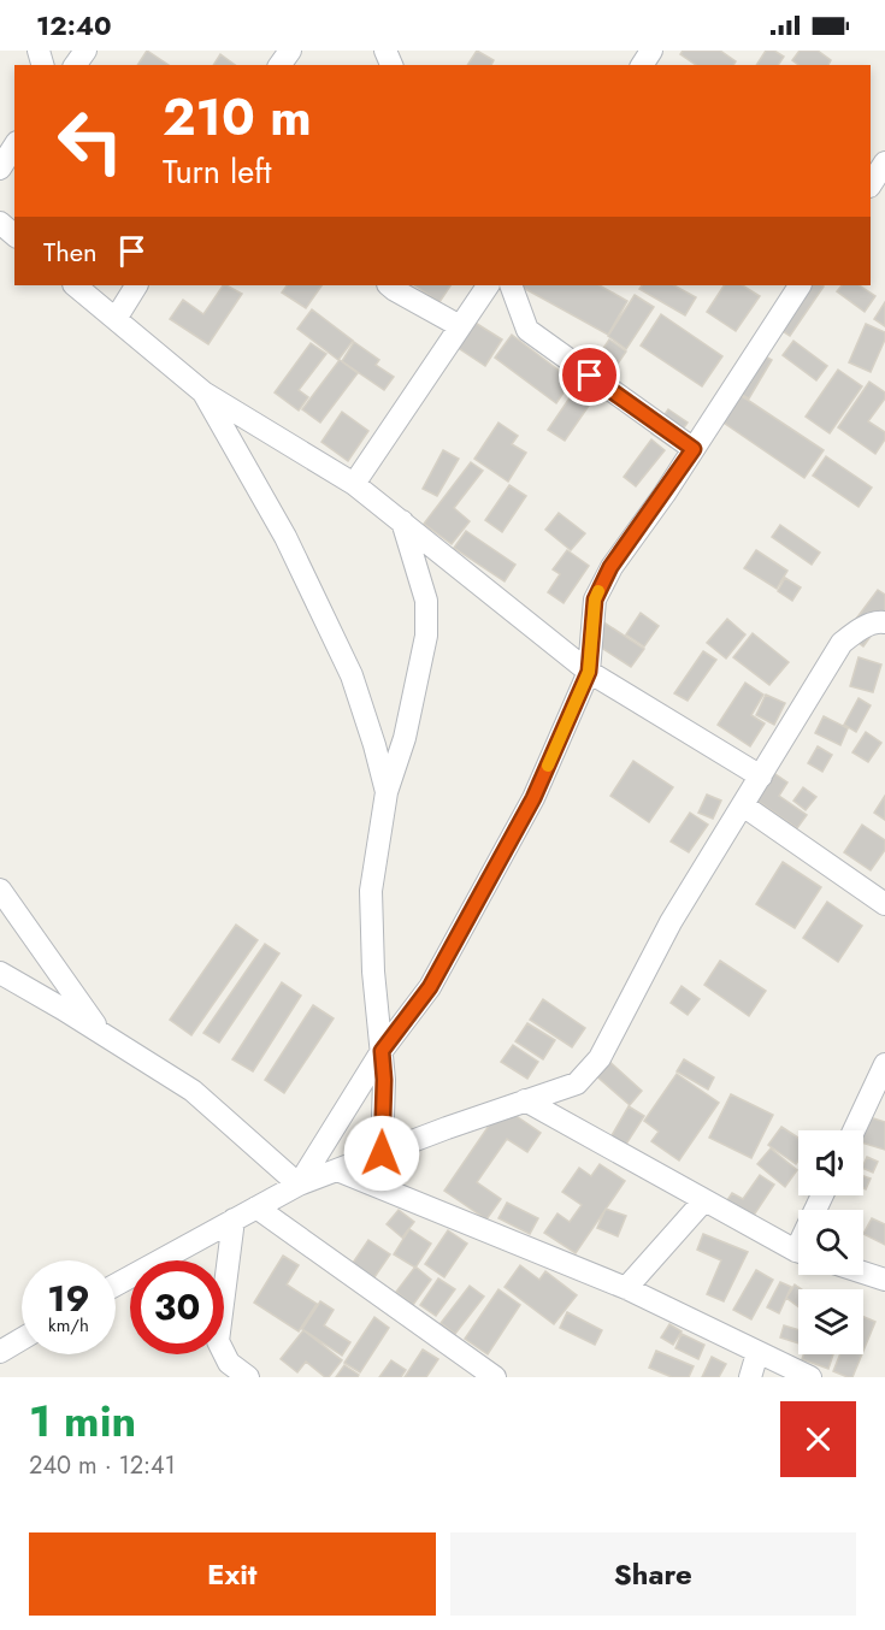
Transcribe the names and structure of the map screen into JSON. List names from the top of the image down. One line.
{"page":{"status":"12:40","turn":["210 m","Turn left"],"then":"Then","speed":"19 km/h","limit":"30","heading":["1 min","240 m · 12:41"],"buttons":["Exit","Share"]}}
